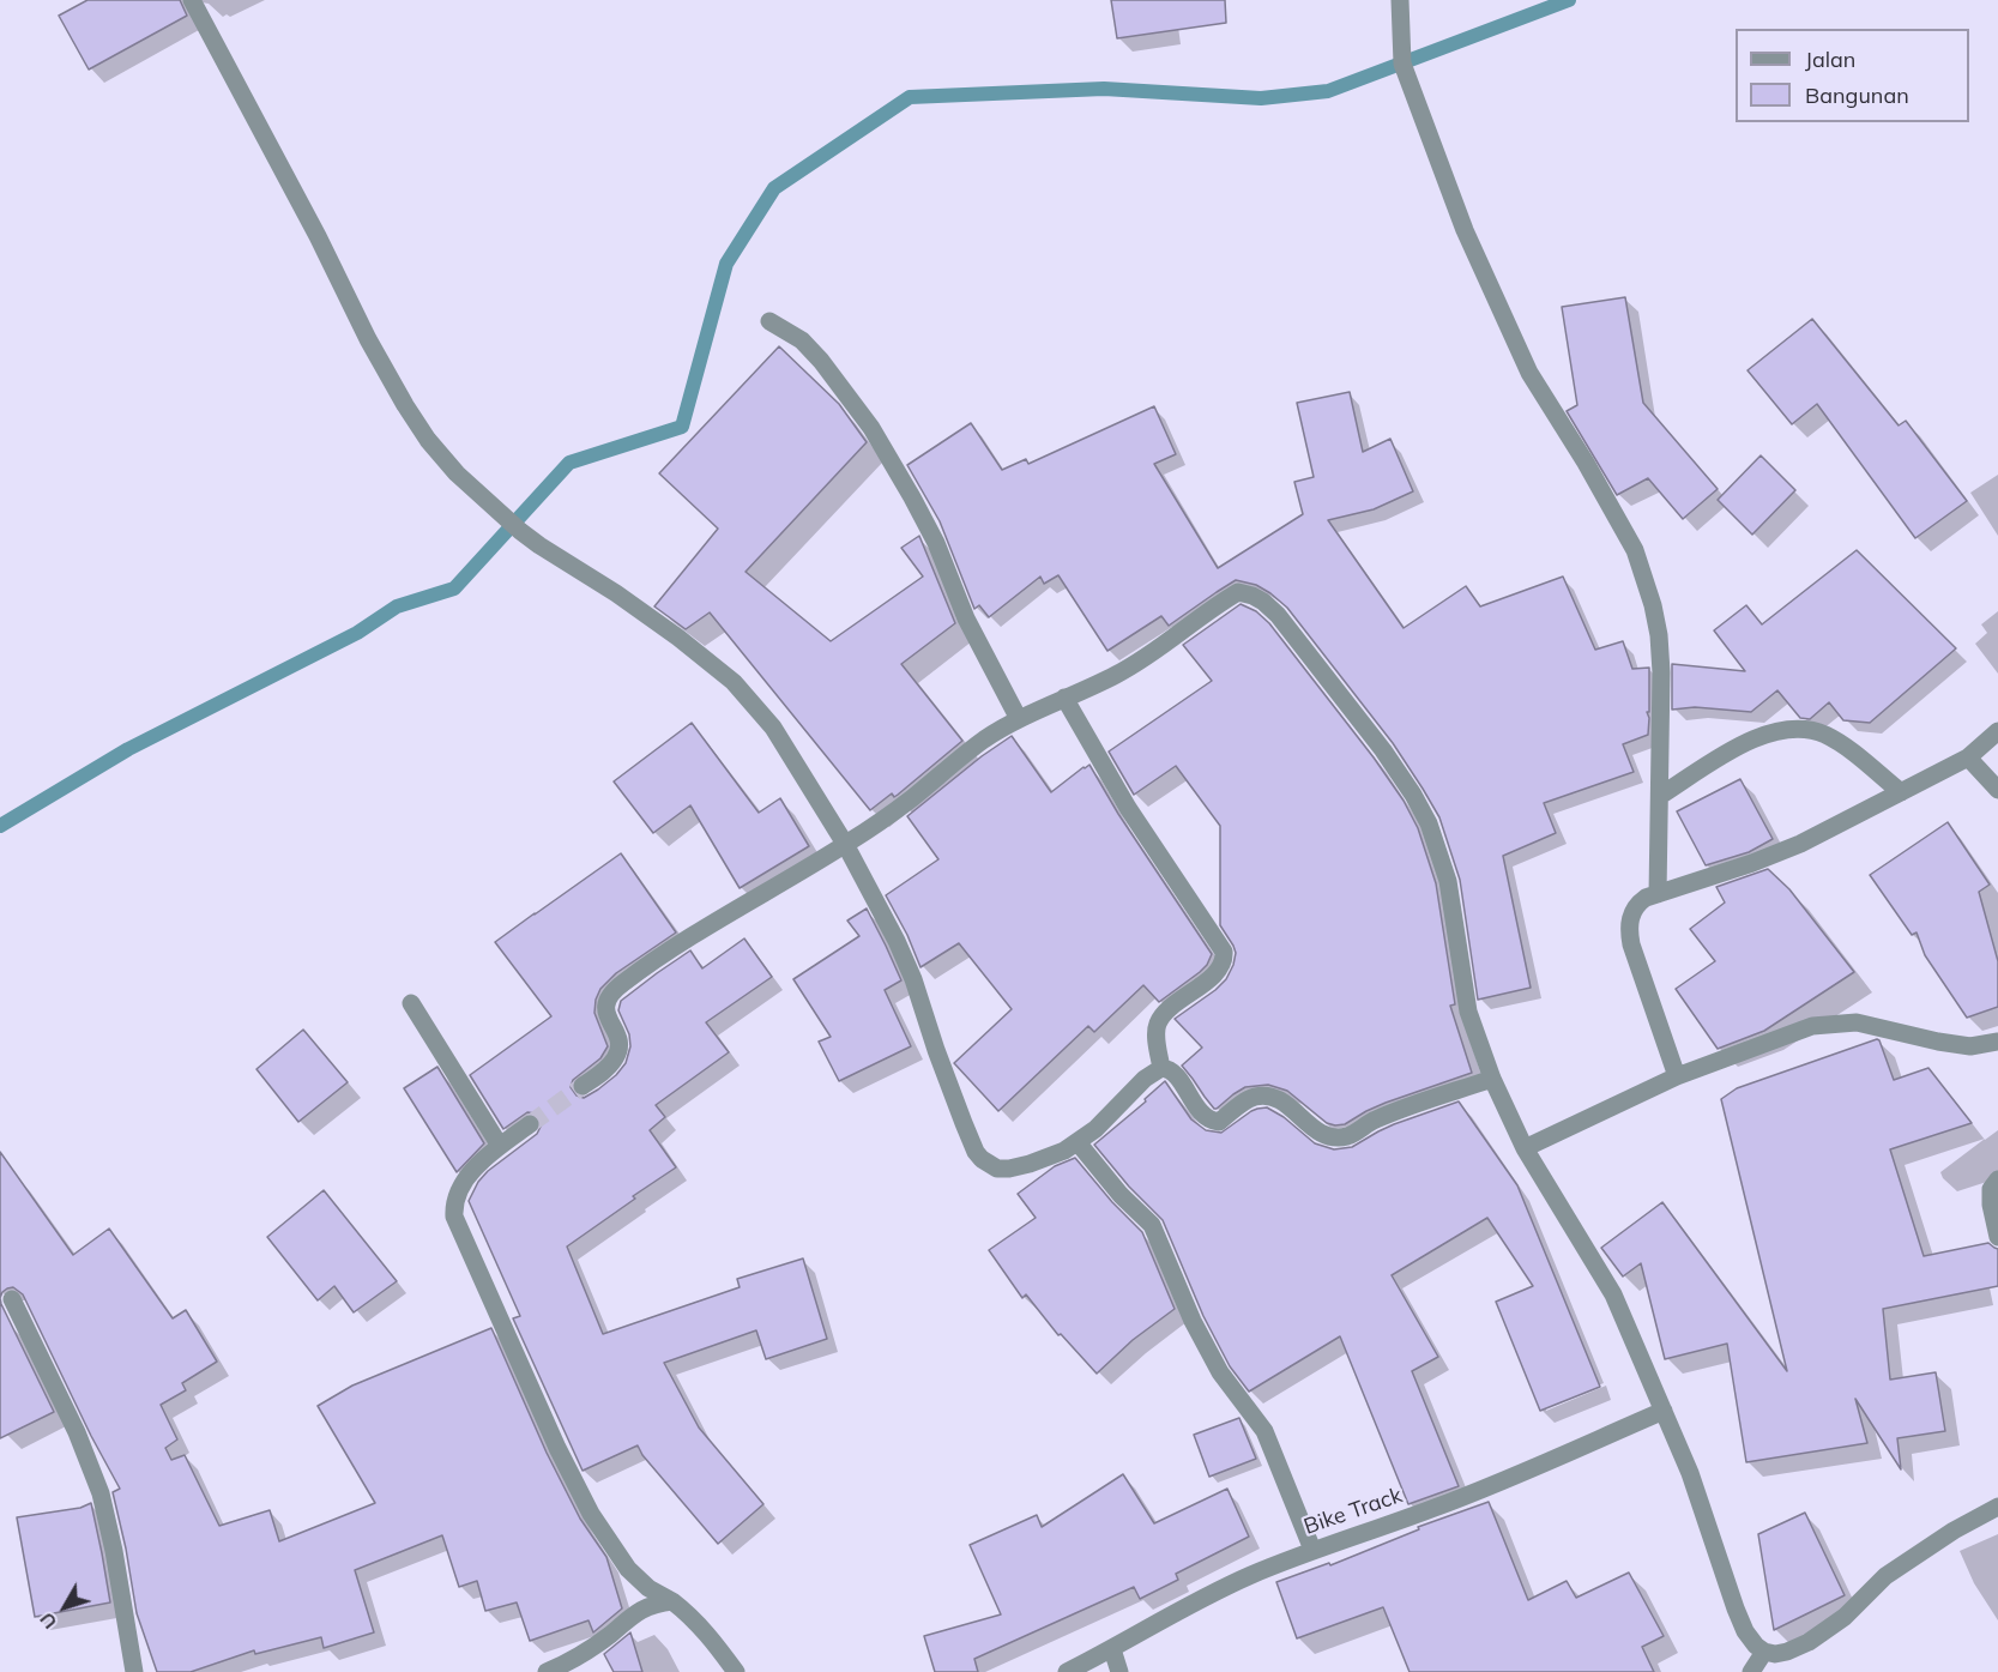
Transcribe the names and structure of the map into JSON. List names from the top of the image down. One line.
{"streets":{"street":["Bike Track"]},"legend":["Jalan","Bangunan"],"north":"bottom left"}
